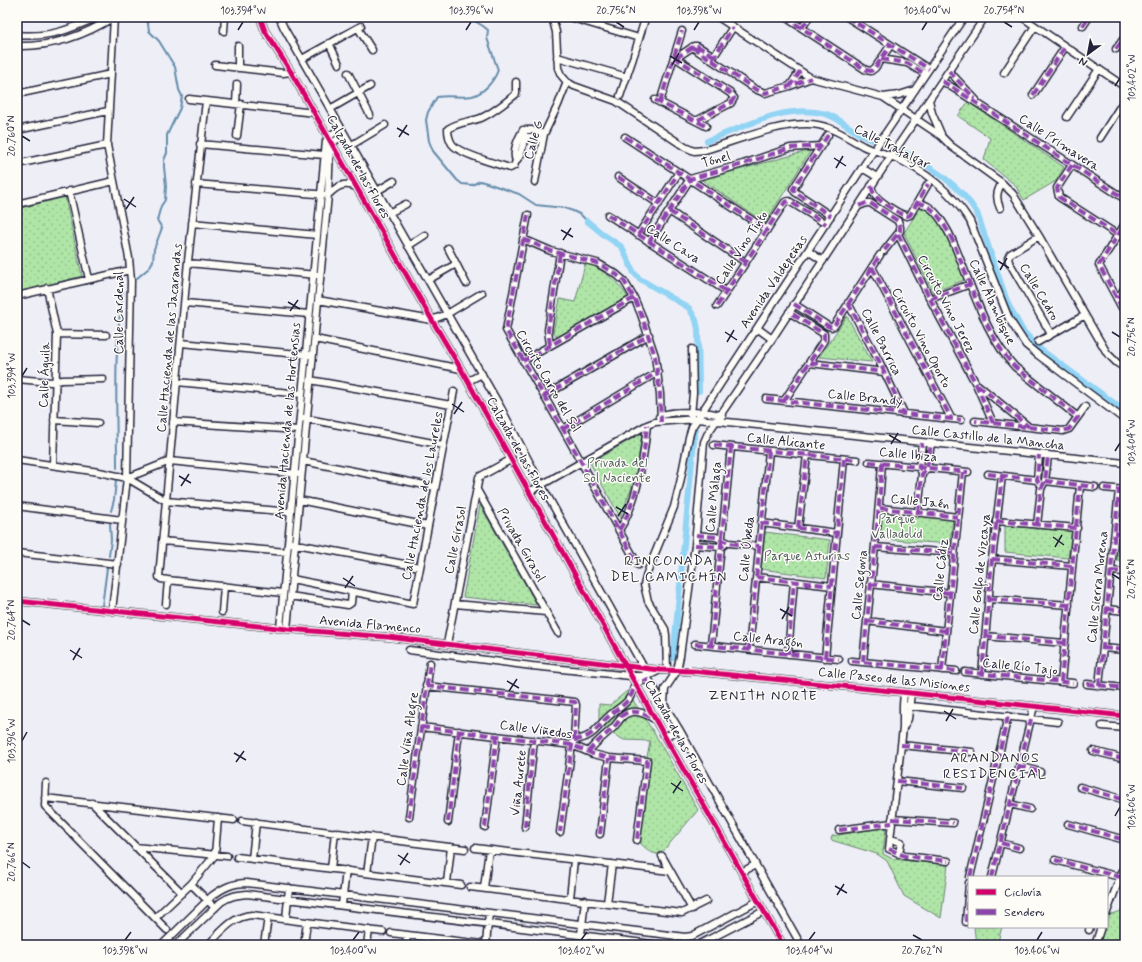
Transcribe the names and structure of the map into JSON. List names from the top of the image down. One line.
{"streets":{"street":["Calle G","Calle Primavera","Calle Trafalgar","Tónel","Calzada de las Flores","Calle Cava","Calle Vino Tinto","Avenida Valdepeñas","Calle Cedro","Calle Alambique","Circuito Vino Jerez","Calle Cardenal","Calle Hacienda de las Jacarandas","Circuito Vino Oporto","Calle Barrica","Calle Águila","Circuito Carro del Sol","Calle Brandy","Avenida Hacienda de las Hortensias","Calle Castillo de la Mancha","Calle Alicante","Calle Ibiza","Calle Hacienda de los Laureles","Calle Málaga","Calle Jaén","Calle Girasol","Privada Girasol","Calle Úbeda","Calle Cádiz","Calle Golfo de Vizcaya","Calle Segovia","Calle Sierra Morena","Avenida Flamenco","Calle Aragón","Calle Río Tajo","Calle Paseo de las Misiones","Calle Viñedos","Calle Viña Alegre","Viña Aurete"]},"crossings":[["Calle G","Calle Trafalgar"],["Calle Trafalgar","Avenida Valdepeñas"],["Tónel","Calle Cava"],["Calzada de las Flores","Avenida Hacienda de las Hortensias"],["Calzada de las Flores","Calle Girasol"],["Calzada de las Flores","Avenida Flamenco"],["Calzada de las Flores","Calle Paseo de las Misiones"],["Calle Cava","Calle Vino Tinto"],["Avenida Valdepeñas","Calle Castillo de la Mancha"],["Avenida Valdepeñas","Calle Paseo de las Misiones"],["Calle Cardenal","Avenida Flamenco"],["Circuito Vino Oporto","Calle Brandy"],["Calle Barrica","Calle Brandy"],["Avenida Hacienda de las Hortensias","Avenida Flamenco"],["Calle Alicante","Calle Málaga"],["Calle Alicante","Calle Úbeda"],["Calle Ibiza","Calle Cádiz"],["Calle Ibiza","Calle Segovia"],["Calle Málaga","Calle Aragón"],["Calle Jaén","Calle Cádiz"],["Calle Jaén","Calle Segovia"],["Calle Girasol","Privada Girasol"],["Calle Girasol","Avenida Flamenco"],["Calle Úbeda","Calle Aragón"],["Calle Golfo de Vizcaya","Calle Río Tajo"],["Avenida Flamenco","Calle Paseo de las Misiones"],["Calle Viñedos","Calle Viña Alegre"],["Calle Viñedos","Viña Aurete"]],"districts":["RINCONADA DEL CAMICHÍN","ZENITH NORTE","ARANDANOS RESIDENCIAL"],"parks":["Privada del Sol Naciente","Parque Valladolid","Parque Asturias"],"legend":["Ciclovía","Sendero"],"north":"bottom left","coordinates":["103.394°W","103.396°W","20.756°N","103.398°W","103.400°W","20.754°N","103.402°W","20.760°N","103.404°W","20.758°N","20.764°N","103.406°W","20.766°N","20.762°N"]}
